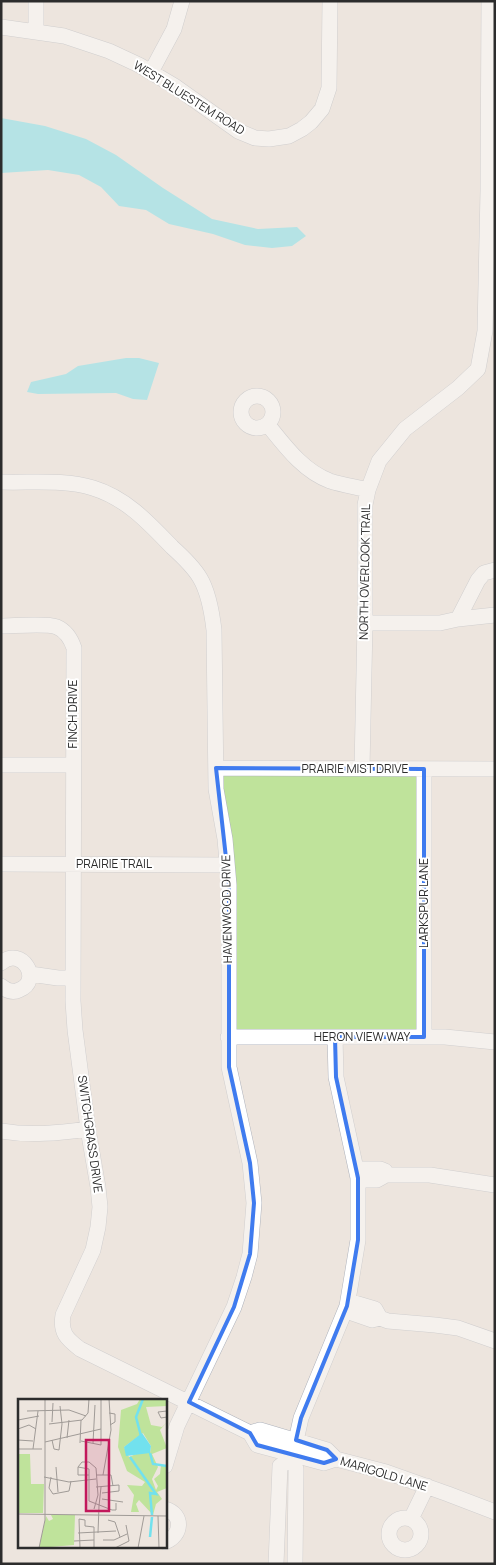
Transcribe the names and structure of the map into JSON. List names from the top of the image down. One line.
{"streets":{"street":["WEST BLUESTEM ROAD","NORTH OVERLOOK TRAIL","FINCH DRIVE","PRAIRIE MIST DRIVE","PRAIRIE TRAIL","LARKSPUR LANE","HAVENWOOD DRIVE","HERON VIEW WAY","SWITCHGRASS DRIVE","MARIGOLD LANE"]},"crossings":[["NORTH OVERLOOK TRAIL","PRAIRIE MIST DRIVE"],["FINCH DRIVE","PRAIRIE TRAIL"],["FINCH DRIVE","SWITCHGRASS DRIVE"],["PRAIRIE MIST DRIVE","LARKSPUR LANE"],["PRAIRIE MIST DRIVE","HAVENWOOD DRIVE"],["PRAIRIE TRAIL","HAVENWOOD DRIVE"],["PRAIRIE TRAIL","SWITCHGRASS DRIVE"],["LARKSPUR LANE","HERON VIEW WAY"],["HAVENWOOD DRIVE","HERON VIEW WAY"],["HAVENWOOD DRIVE","SWITCHGRASS DRIVE"],["SWITCHGRASS DRIVE","MARIGOLD LANE"]]}
